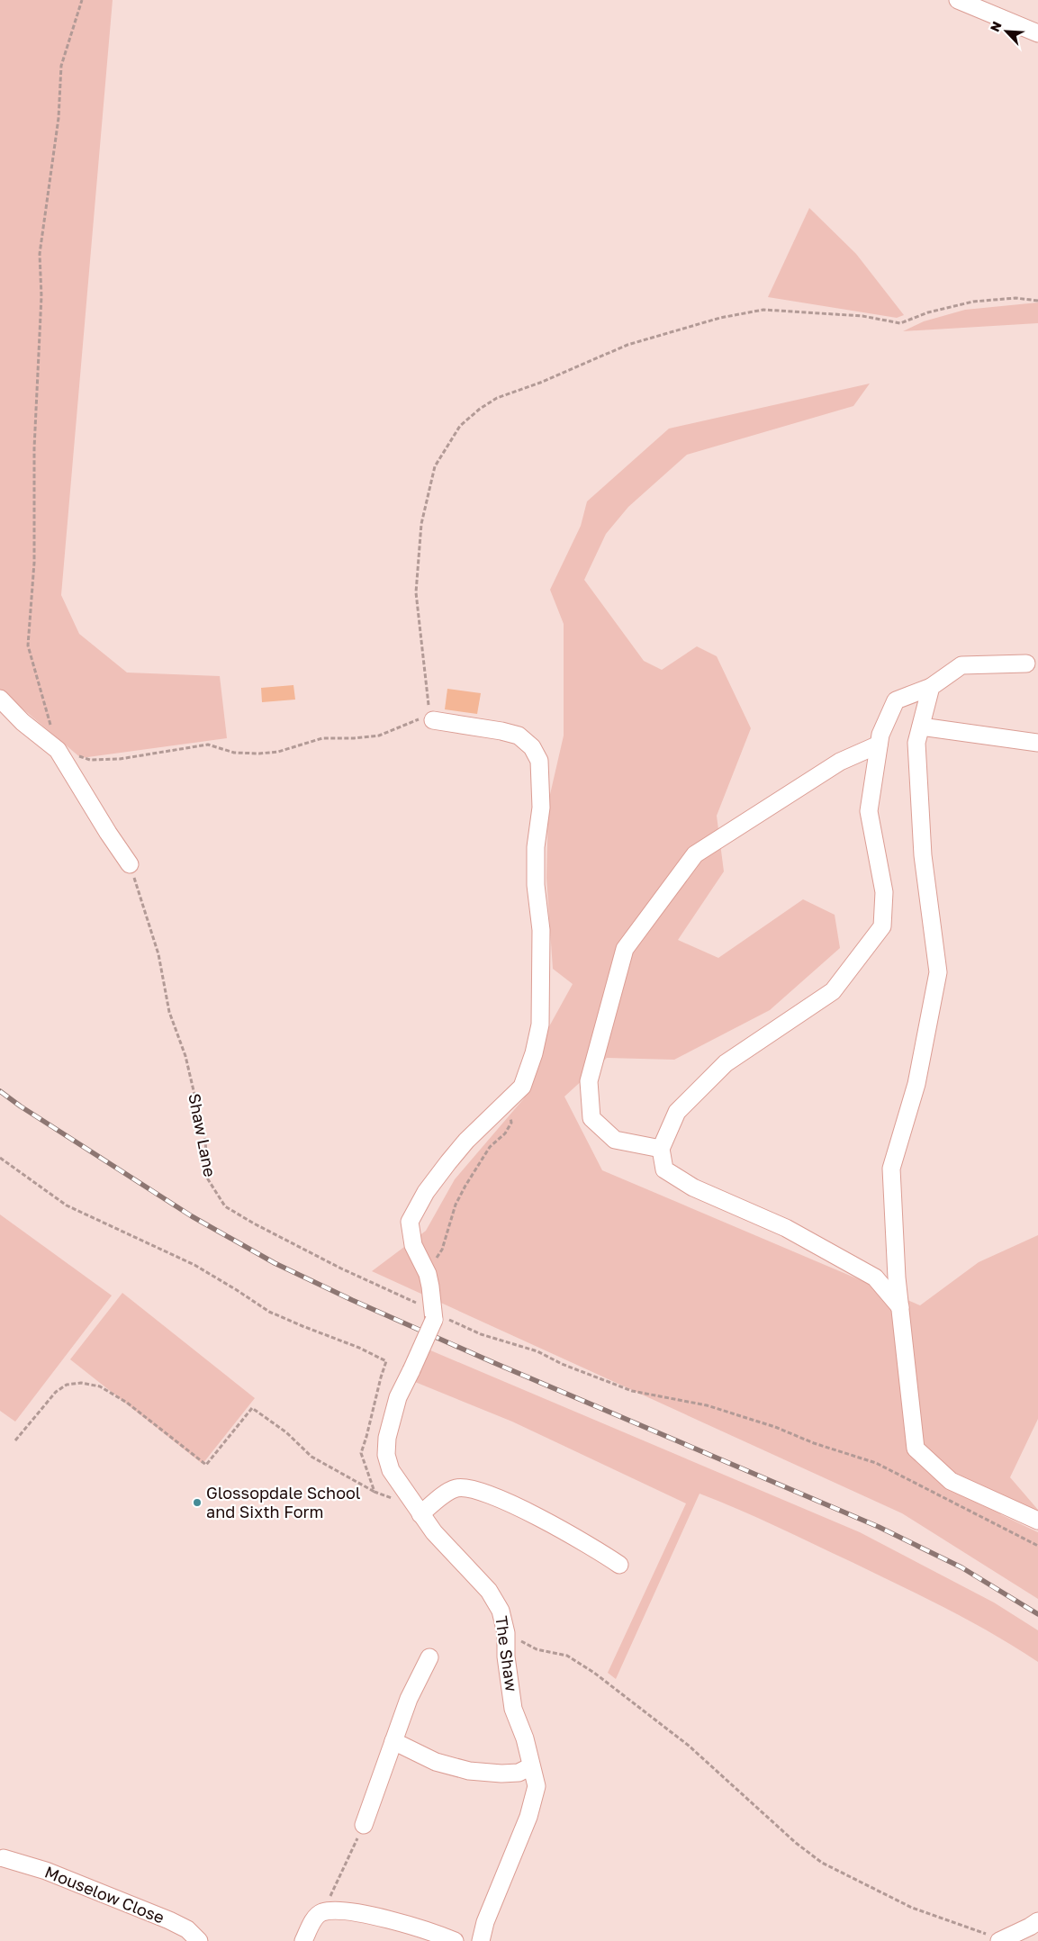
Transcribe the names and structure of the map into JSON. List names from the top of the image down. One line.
{"streets":{"street":["The Shaw","Mouselow Close"],"path":["Shaw Lane"]},"crossings":[["Shaw Lane","The Shaw"]],"places":["Glossopdale School and Sixth Form"],"north":"top left"}
